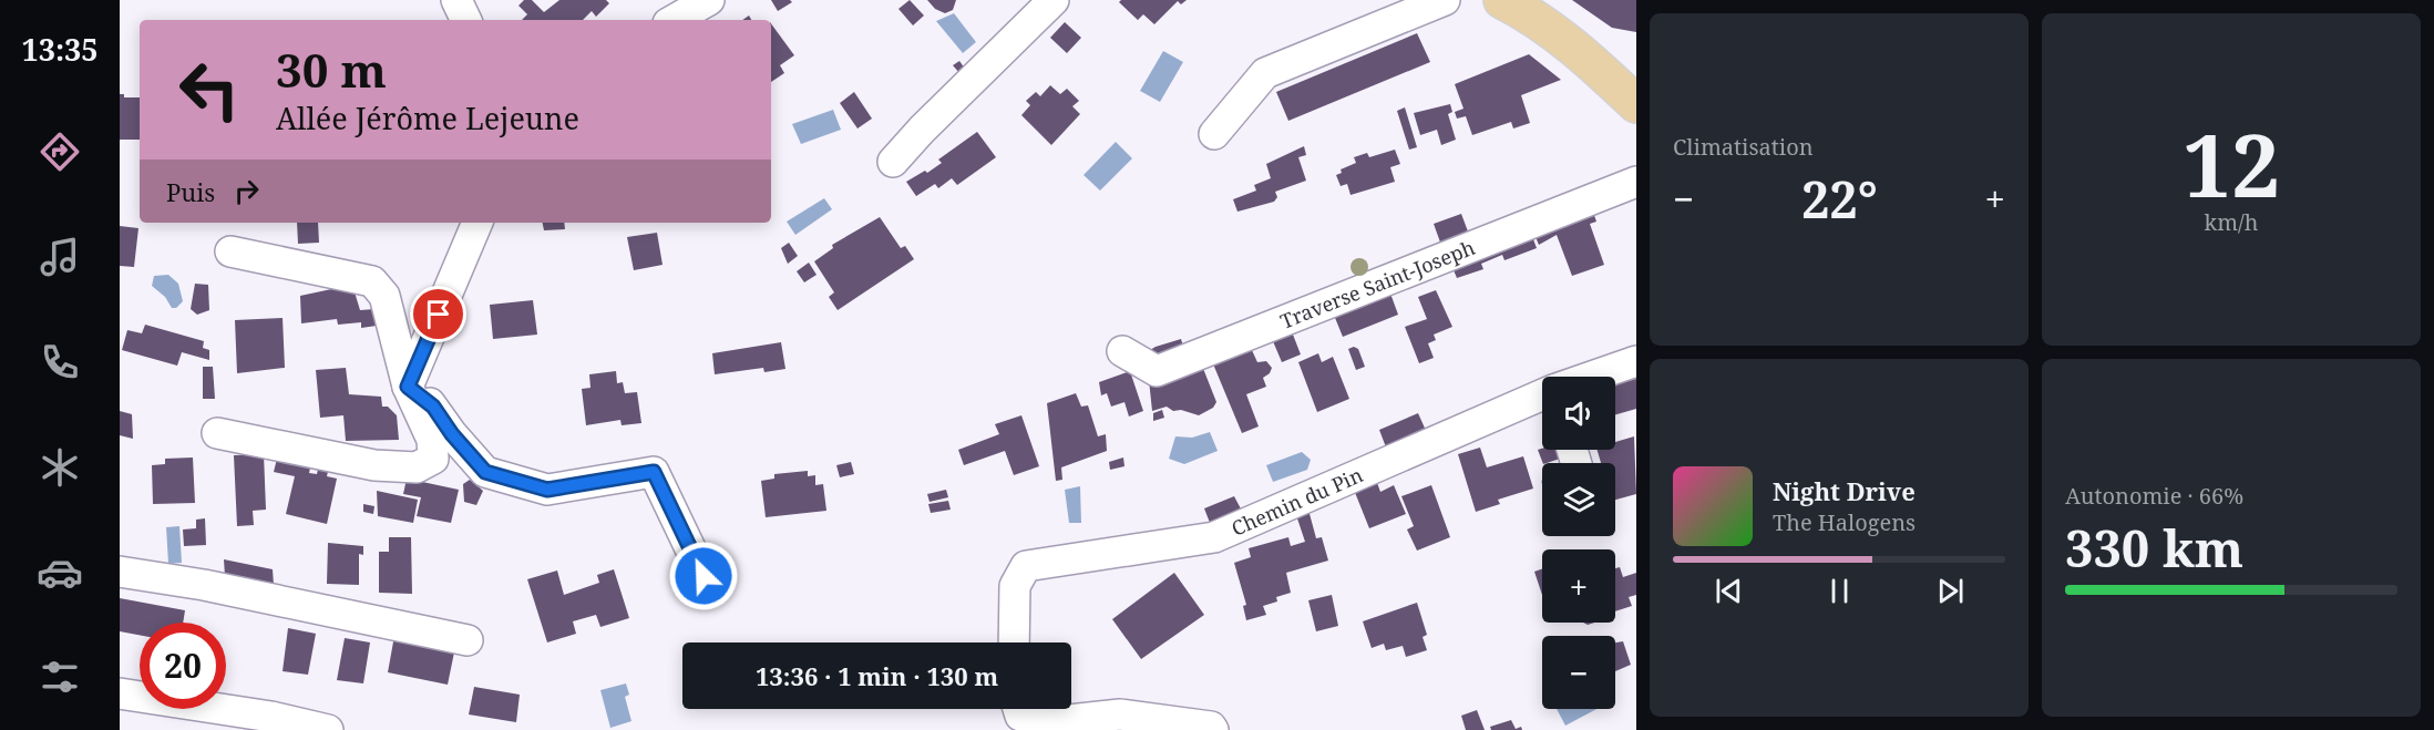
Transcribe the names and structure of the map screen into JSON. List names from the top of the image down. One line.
{"streets":{"street":["Traverse Saint-Joseph","Chemin du Pin"]},"page":{"tabs":"13:35","tile":["Climatisation",["12","km/h"],["Autonomie · 66%","330 km"]],"turn":["30 m","Allée Jérôme Lejeune"],"then":"Puis","heat":["−","22°","+"],"map_buttons":["+","−"],"song":["Night Drive","The Halogens"],"limit":"20","trip":"13:36 · 1 min · 130 m"}}
